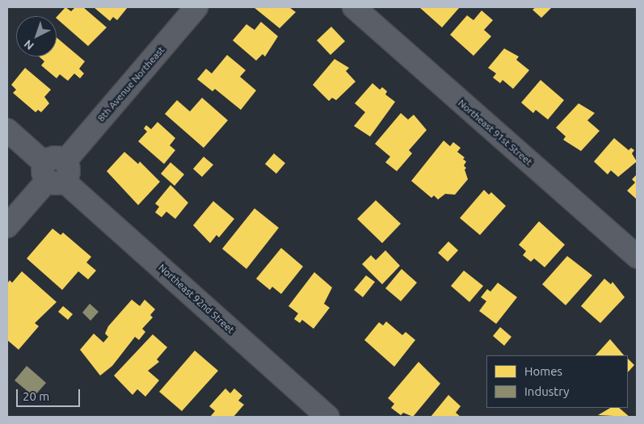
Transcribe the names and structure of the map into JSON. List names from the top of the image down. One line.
{"streets":{"street":["8th Avenue Northeast","Northeast 91st Street","Northeast 92nd Street"]},"crossings":[["8th Avenue Northeast","Northeast 92nd Street"]],"legend":["Homes","Industry"],"scale_bar":"20 m","north":"bottom left"}
